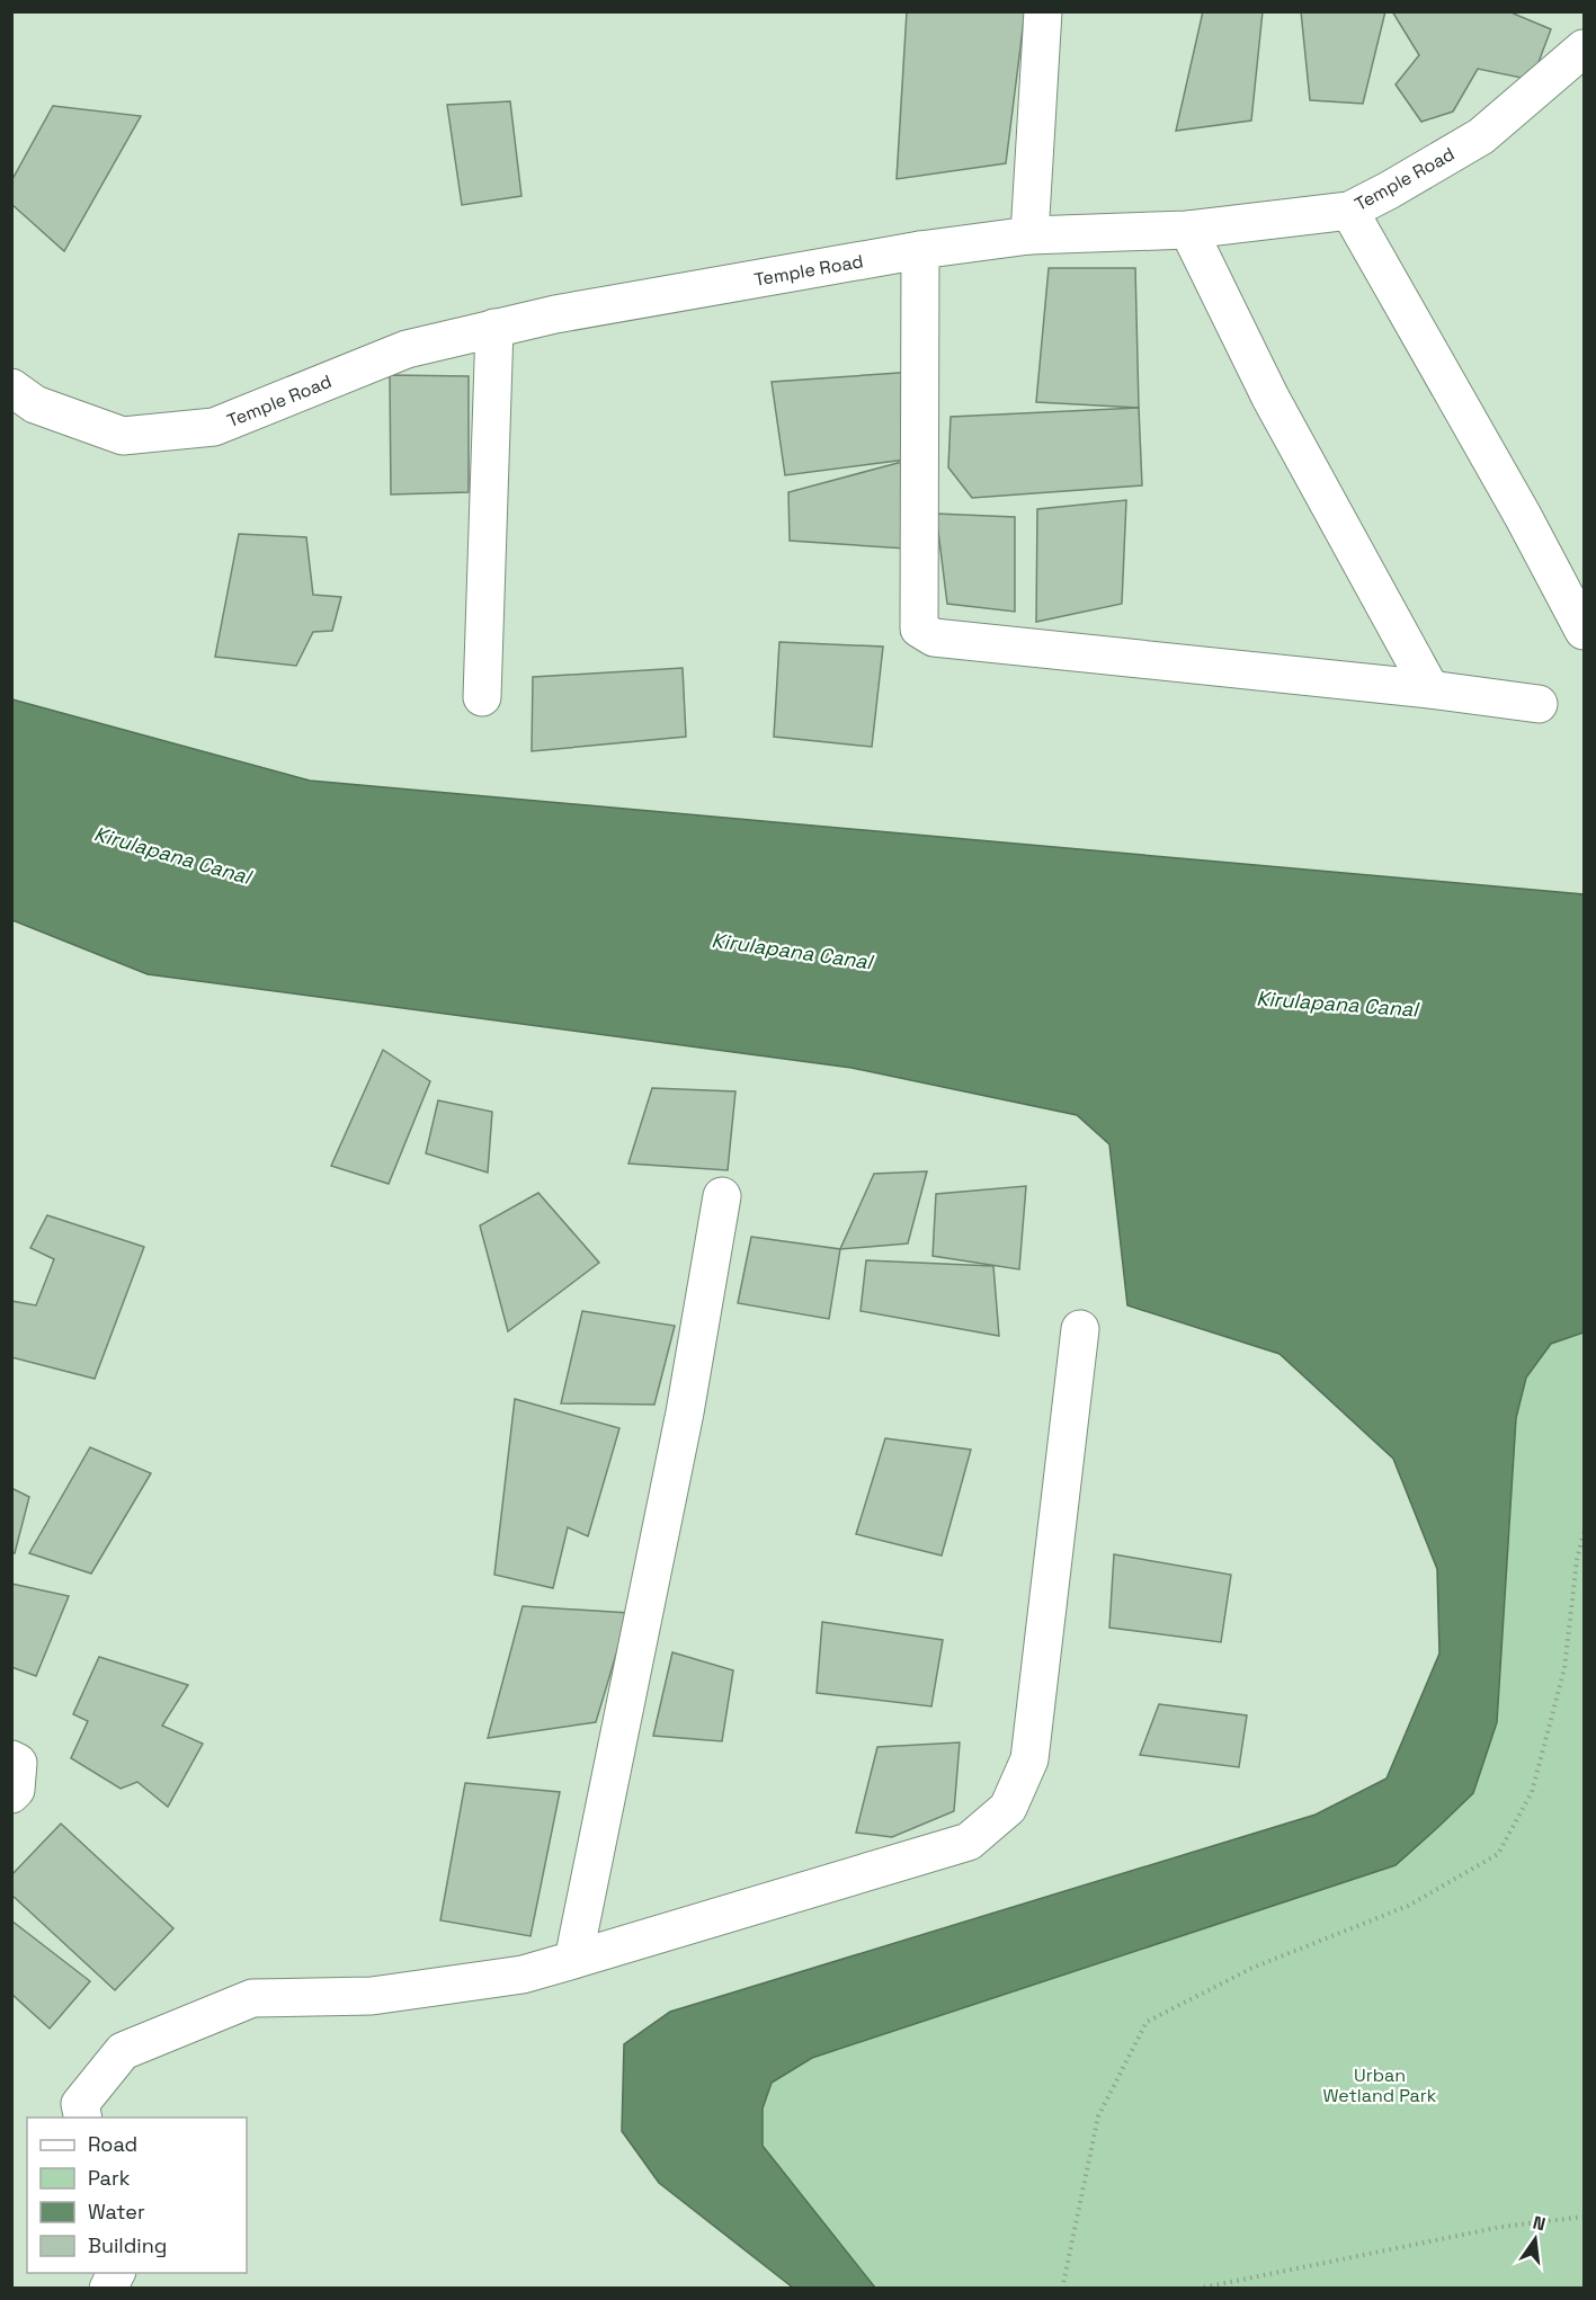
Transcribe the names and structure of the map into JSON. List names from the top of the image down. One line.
{"streets":{"street":["Temple Road"]},"water":["Kirulapana Canal"],"parks":["Urban Wetland Park"],"legend":["Road","Park","Water","Building"],"north":"top"}
